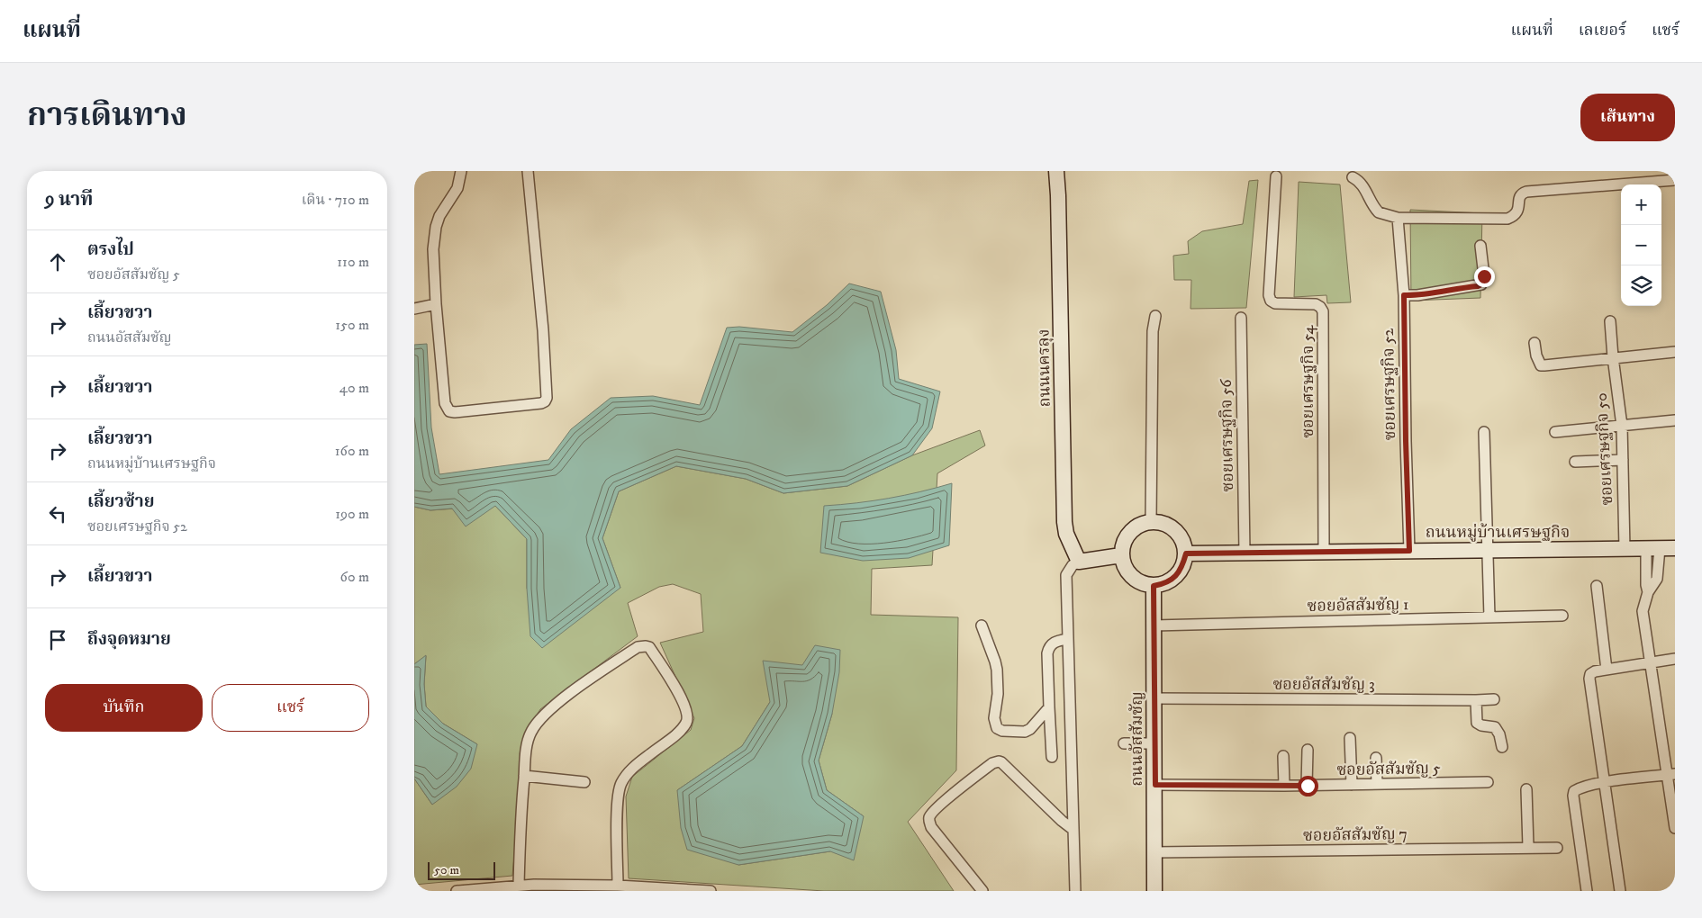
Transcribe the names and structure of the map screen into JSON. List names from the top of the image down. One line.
{"streets":{"street":["ถนนนครลุง","ซอยเศรษฐกิจ 54","ซอยเศรษฐกิจ 52","ซอยเศรษฐกิจ 56","ซอยเศรษฐกิจ 50","ถนนหมู่บ้านเศรษฐกิจ","ซอยอัสสัมชัญ 1","ซอยอัสสัมชัญ 3","ถนนอัสสัมชัญ","ซอยอัสสัมชัญ 5","ซอยอัสสัมชัญ 7"]},"crossings":[["ซอยเศรษฐกิจ 54","ถนนหมู่บ้านเศรษฐกิจ"],["ซอยเศรษฐกิจ 52","ถนนหมู่บ้านเศรษฐกิจ"],["ซอยเศรษฐกิจ 56","ถนนหมู่บ้านเศรษฐกิจ"],["ซอยเศรษฐกิจ 50","ถนนหมู่บ้านเศรษฐกิจ"],["ถนนหมู่บ้านเศรษฐกิจ","ถนนอัสสัมชัญ"],["ซอยอัสสัมชัญ 1","ถนนอัสสัมชัญ"],["ซอยอัสสัมชัญ 3","ถนนอัสสัมชัญ"],["ถนนอัสสัมชัญ","ซอยอัสสัมชัญ 5"],["ถนนอัสสัมชัญ","ซอยอัสสัมชัญ 7"]],"scale_bar":"50 m","page":{"header":"แผนที่","nav":["แผนที่","เลเยอร์","แชร์"],"title":"การเดินทาง","buttons":["เส้นทาง",["บันทึก","แชร์"]],"heading":["9 นาที","เดิน · 710 m"],"map_buttons":["+","−"],"list":[["ตรงไป","ซอยอัสสัมชัญ 5","110 m"],["เลี้ยวขวา","ถนนอัสสัมชัญ","150 m"],["เลี้ยวขวา","40 m"],["เลี้ยวขวา","ถนนหมู่บ้านเศรษฐกิจ","160 m"],["เลี้ยวซ้าย","ซอยเศรษฐกิจ 52","190 m"],["เลี้ยวขวา","60 m"],"ถึงจุดหมาย"],"scale":"50 m"}}
